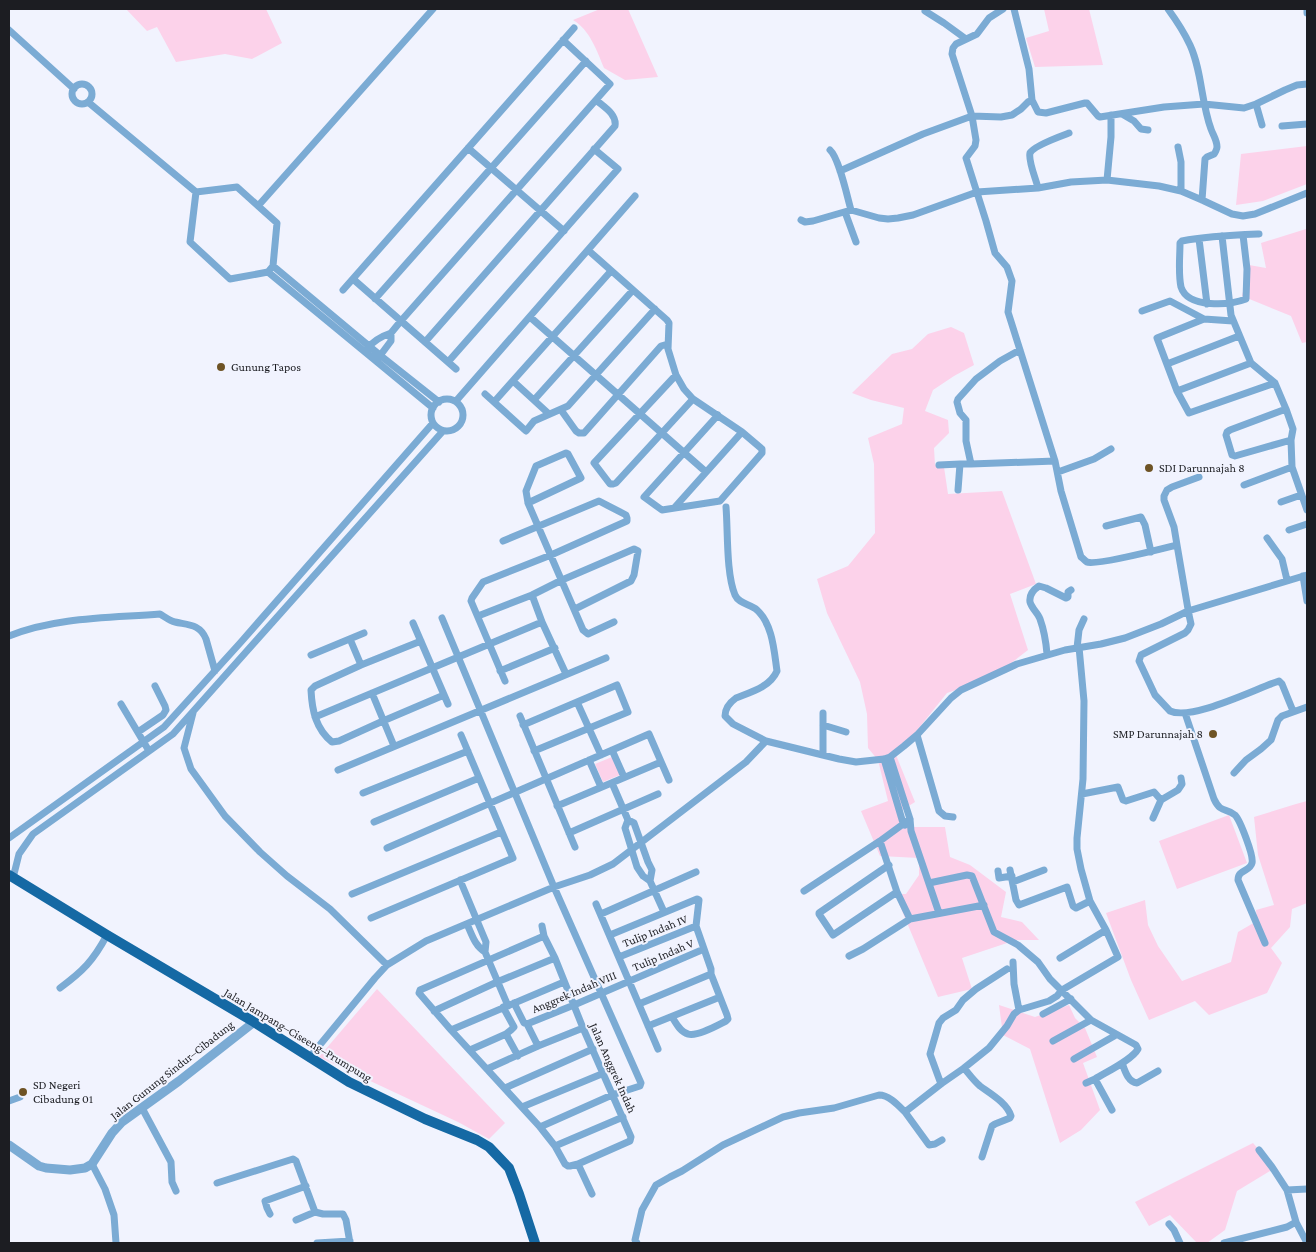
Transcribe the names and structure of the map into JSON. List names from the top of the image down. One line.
{"streets":{"main road":["Jalan Jampang–Ciseeng–Prumpung"],"street":["Tulip Indah IV","Tulip Indah V","Anggrek Indah VIII","Jalan Anggrek Indah","Jalan Gunung Sindur–Cibadung"]},"crossings":[["Tulip Indah V","Anggrek Indah VIII"],["Anggrek Indah VIII","Jalan Anggrek Indah"],["Jalan Jampang–Ciseeng–Prumpung","Jalan Gunung Sindur–Cibadung"]],"places":["Gunung Tapos","SDI Darunnajah 8","SMP Darunnajah 8","SD Negeri Cibadung 01"]}
